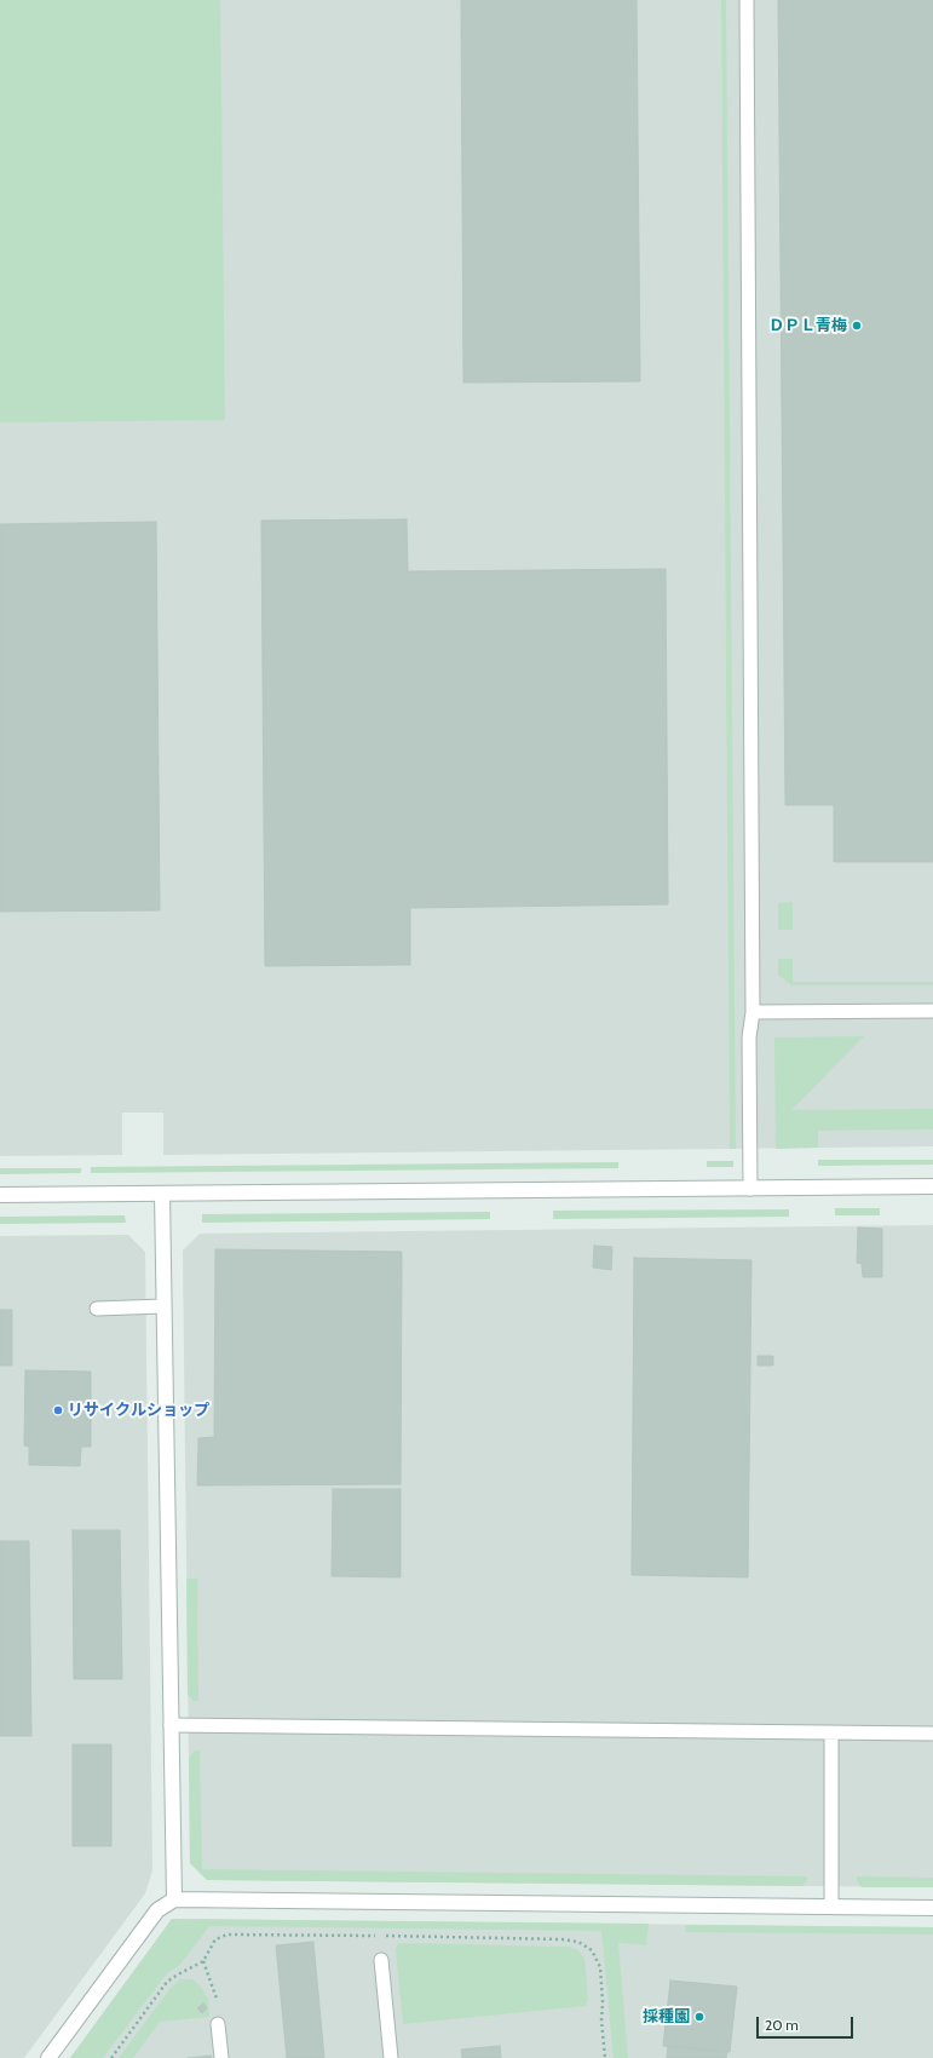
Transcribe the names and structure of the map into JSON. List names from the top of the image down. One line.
{"places":["ＤＰＬ青梅","リサイクルショップ","採種園"],"scale_bar":"20 m"}
